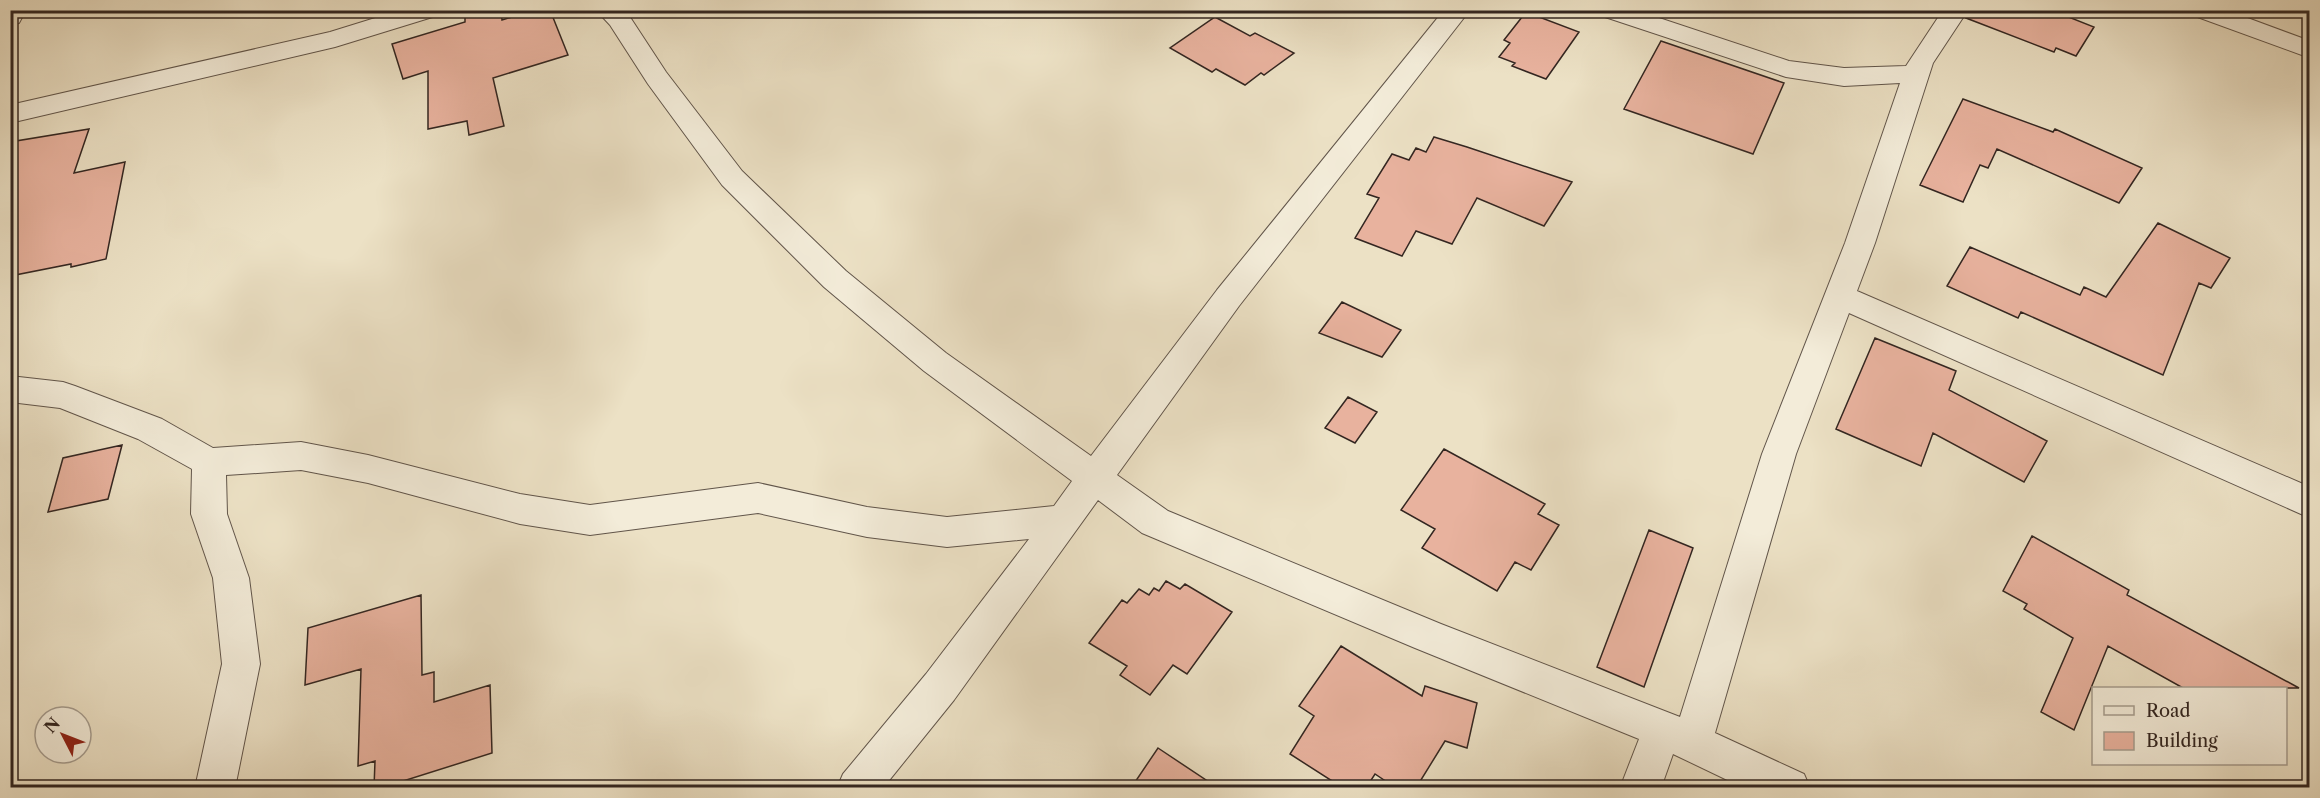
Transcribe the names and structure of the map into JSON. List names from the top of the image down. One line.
{"legend":["Road","Building"],"north":"top left"}
